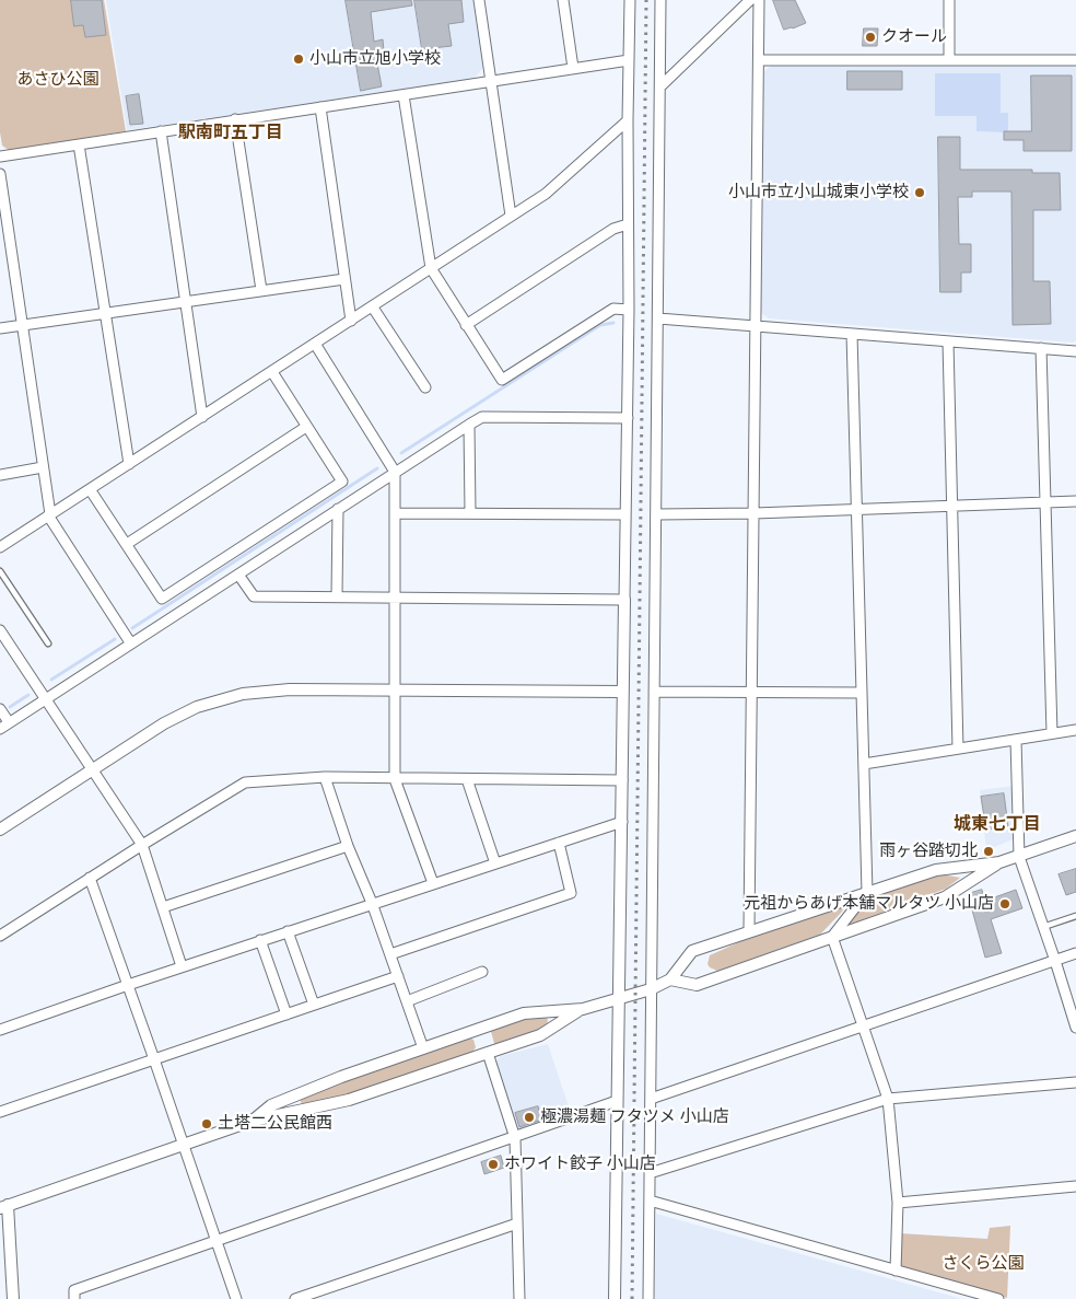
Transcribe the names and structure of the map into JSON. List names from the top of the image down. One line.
{"districts":["駅南町五丁目","城東七丁目"],"parks":["あさひ公園","さくら公園"],"places":["クオール","小山市立旭小学校","小山市立小山城東小学校","雨ヶ谷踏切北","元祖からあげ本舗マルタツ 小山店","極濃湯麺 フタツメ 小山店","土塔二公民館西","ホワイト餃子 小山店"]}
